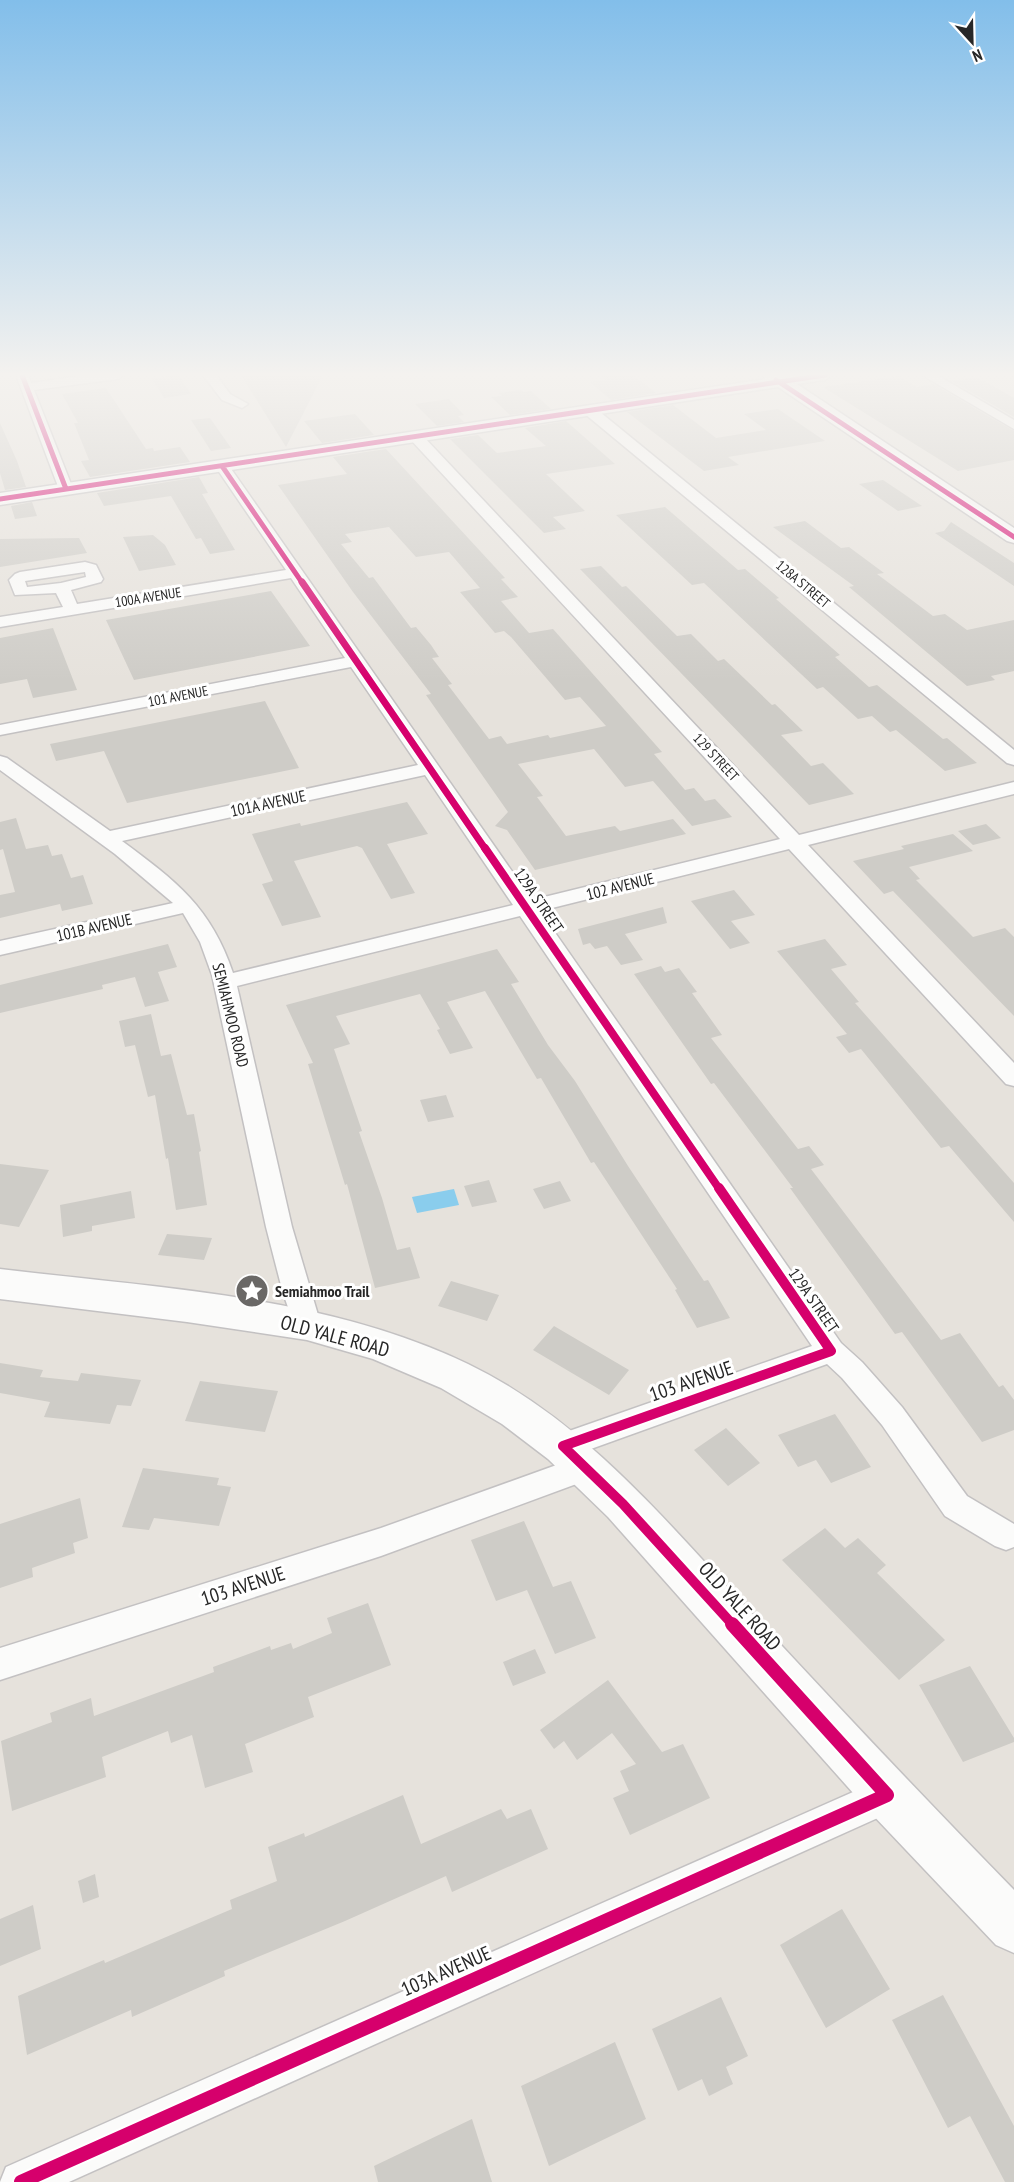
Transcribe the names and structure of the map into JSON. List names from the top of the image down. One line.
{"streets":{"main road":["OLD YALE ROAD"],"street":["128A STREET","100A AVENUE","101 AVENUE","129 STREET","101A AVENUE","102 AVENUE","129A STREET","101B AVENUE","SEMIAHMOO ROAD","103 AVENUE","103A AVENUE"]},"crossings":[["100A AVENUE","129A STREET"],["101 AVENUE","129A STREET"],["129 STREET","102 AVENUE"],["101A AVENUE","129A STREET"],["101A AVENUE","SEMIAHMOO ROAD"],["102 AVENUE","129A STREET"],["102 AVENUE","SEMIAHMOO ROAD"],["129A STREET","103 AVENUE"],["101B AVENUE","SEMIAHMOO ROAD"],["SEMIAHMOO ROAD","OLD YALE ROAD"],["OLD YALE ROAD","103 AVENUE"],["OLD YALE ROAD","103A AVENUE"]],"places":{"place":["Semiahmoo Trail"]},"north":"bottom"}
